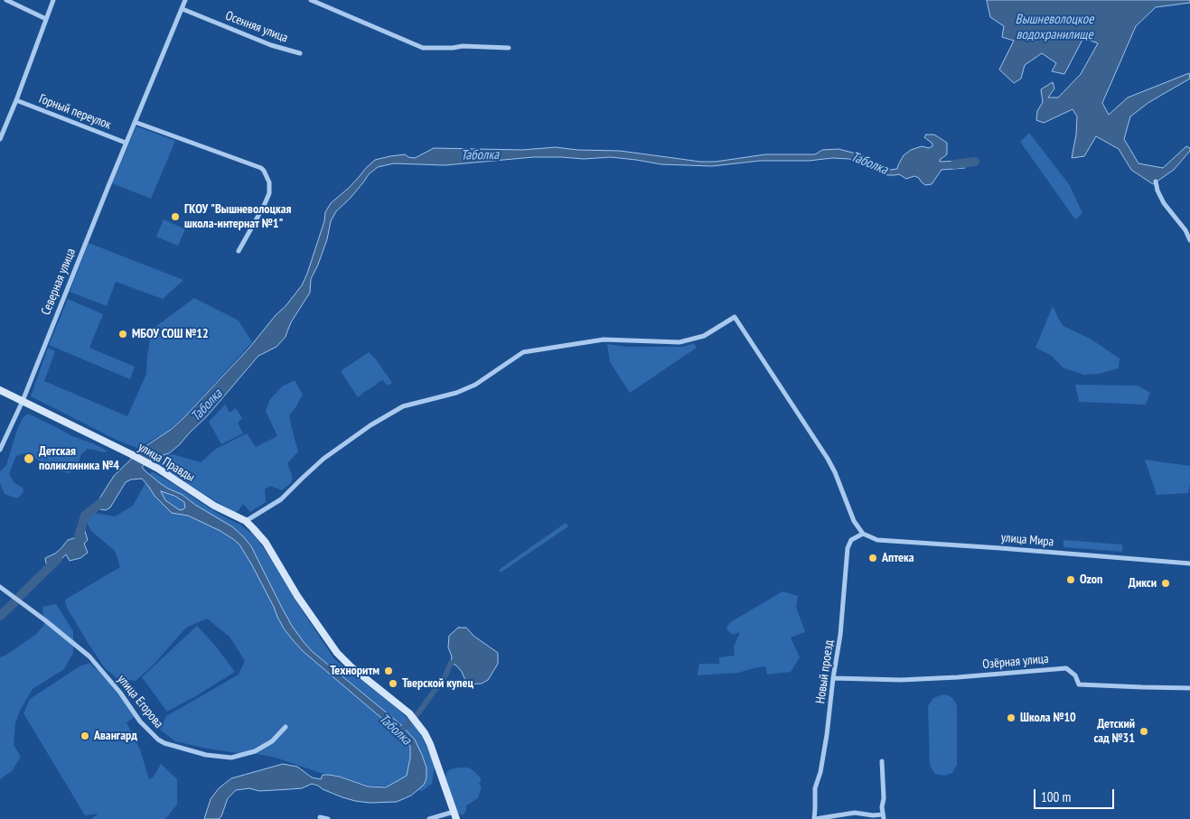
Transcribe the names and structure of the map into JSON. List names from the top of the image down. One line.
{"streets":{"street":["Осенняя улица","Горный переулок","Северная улица","улица Правды","улица Мира","Озёрная улица","Новый проезд","улица Егорова"]},"crossings":[["Осенняя улица","Северная улица"],["Горный переулок","Северная улица"],["Северная улица","улица Правды"],["улица Мира","Новый проезд"],["Озёрная улица","Новый проезд"]],"water":["Вышневолоцкое водохранилище","Таболка"],"places":["ГКОУ \"Вышневолоцкая школа-интернат №1\"","МБОУ СОШ №12","Детская поликлиника №4","Аптека","Ozon","Дикси","Техноритм","Тверской купец","Школа №10","Детский сад №31","Авангард"],"scale_bar":"100 m"}
